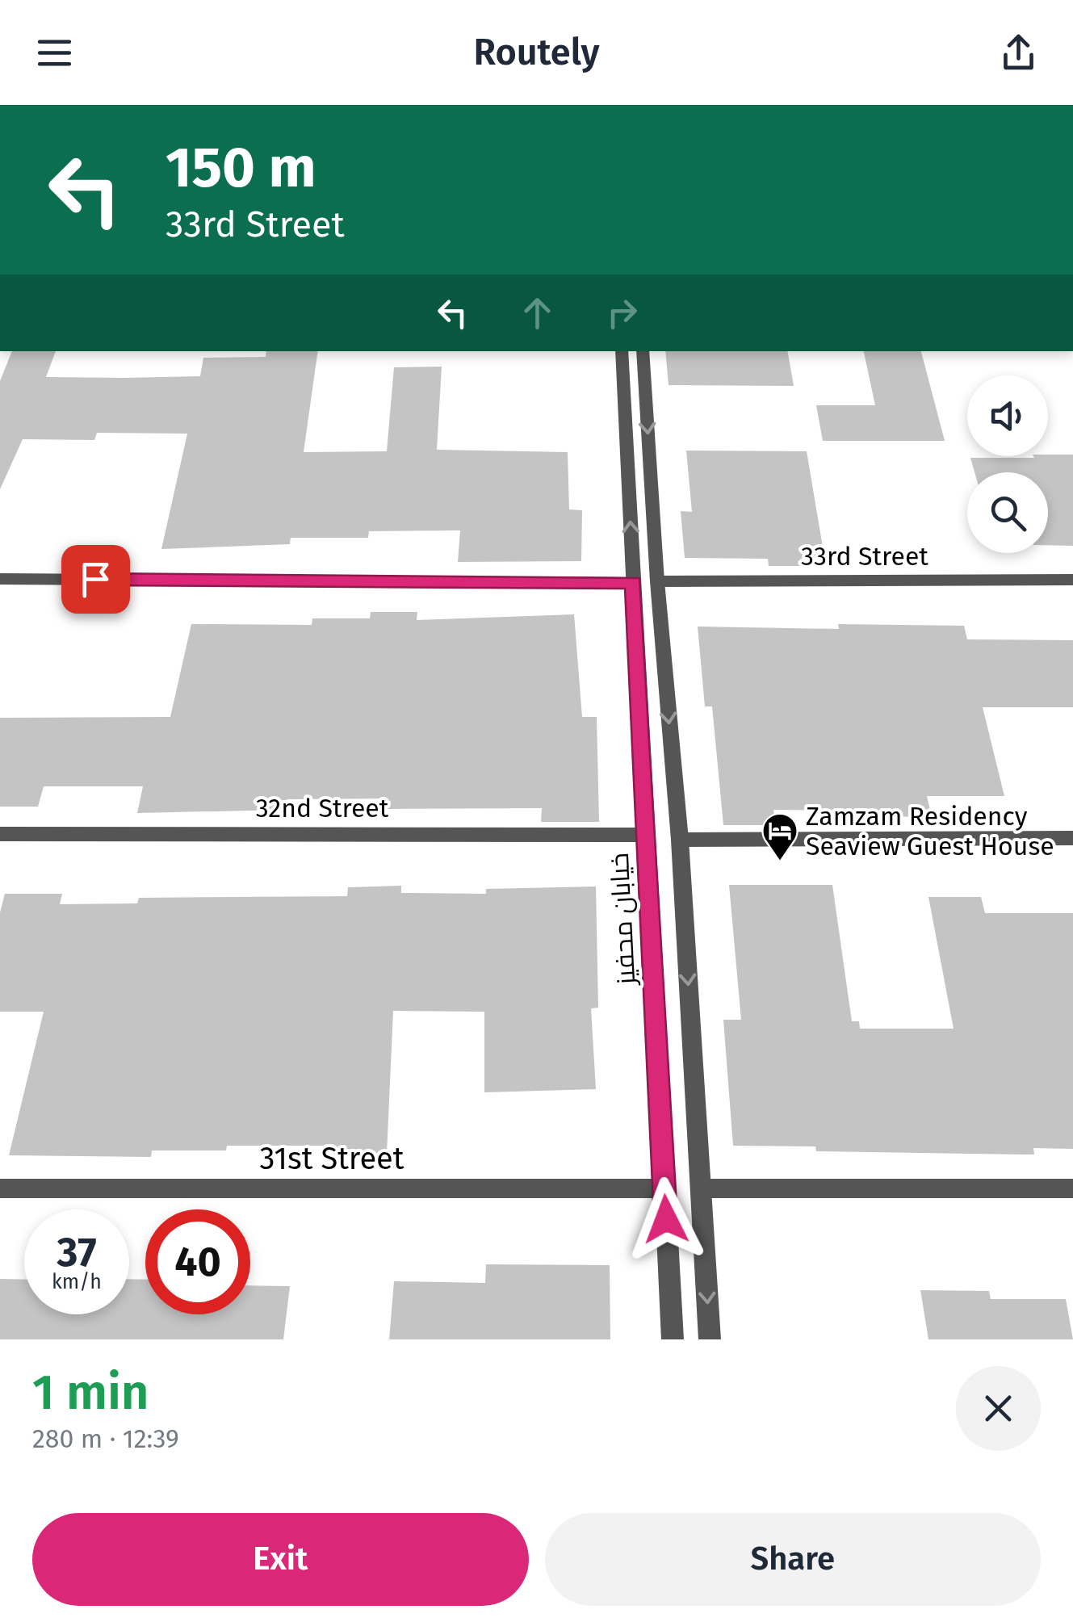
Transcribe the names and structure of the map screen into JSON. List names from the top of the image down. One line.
{"streets":{"street":["33rd Street","32nd Street","خیابان محفیز","31st Street"]},"crossings":[["32nd Street","خیابان محفیز"],["خیابان محفیز","31st Street"]],"places":{"hotel":["Zamzam Residency Seaview Guest House"]},"page":{"header":"Routely","turn":["150 m","33rd Street"],"speed":"37 km/h","limit":"40","heading":["1 min","280 m · 12:39"],"buttons":["Exit","Share"]}}
